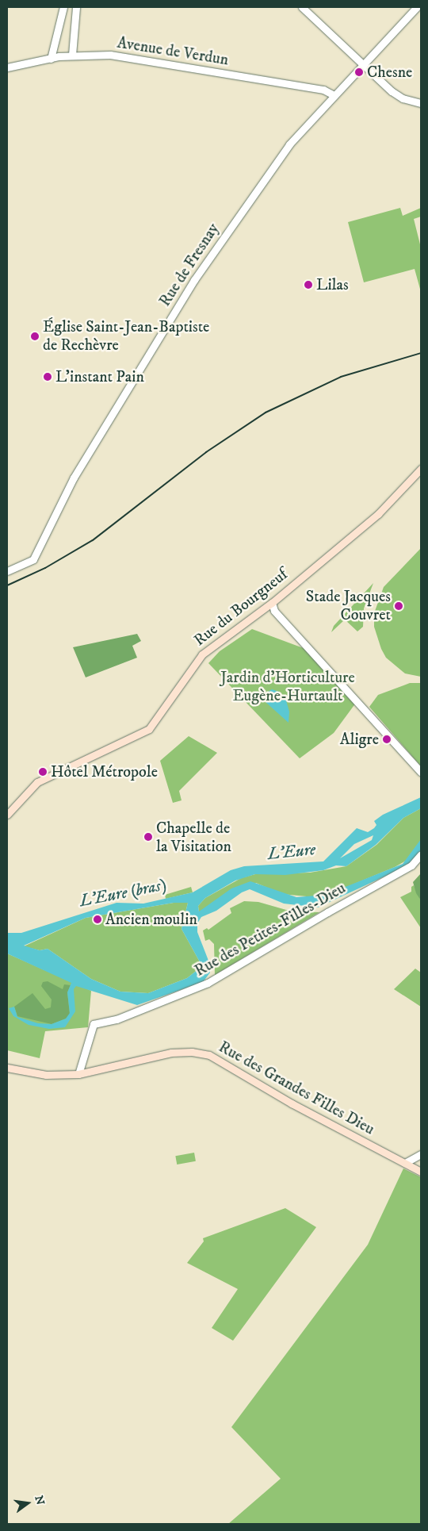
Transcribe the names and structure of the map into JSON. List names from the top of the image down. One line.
{"streets":{"main road":["Rue du Bourgneuf","Rue des Grandes Filles Dieu"],"street":["Avenue de Verdun","Rue de Fresnay","Rue des Petites-Filles-Dieu"]},"crossings":[["Avenue de Verdun","Rue de Fresnay"],["Rue des Petites-Filles-Dieu","Rue des Grandes Filles Dieu"]],"water":["L'Eure","L'Eure (bras)"],"parks":["Jardin d'Horticulture Eugène-Hurtault"],"places":["Chesne","Lilas","Église Saint-Jean-Baptiste de Rechèvre","L'instant Pain","Stade Jacques Couvret","Aligre","Hôtel Métropole","Chapelle de la Visitation","Ancien moulin"],"north":"right"}
